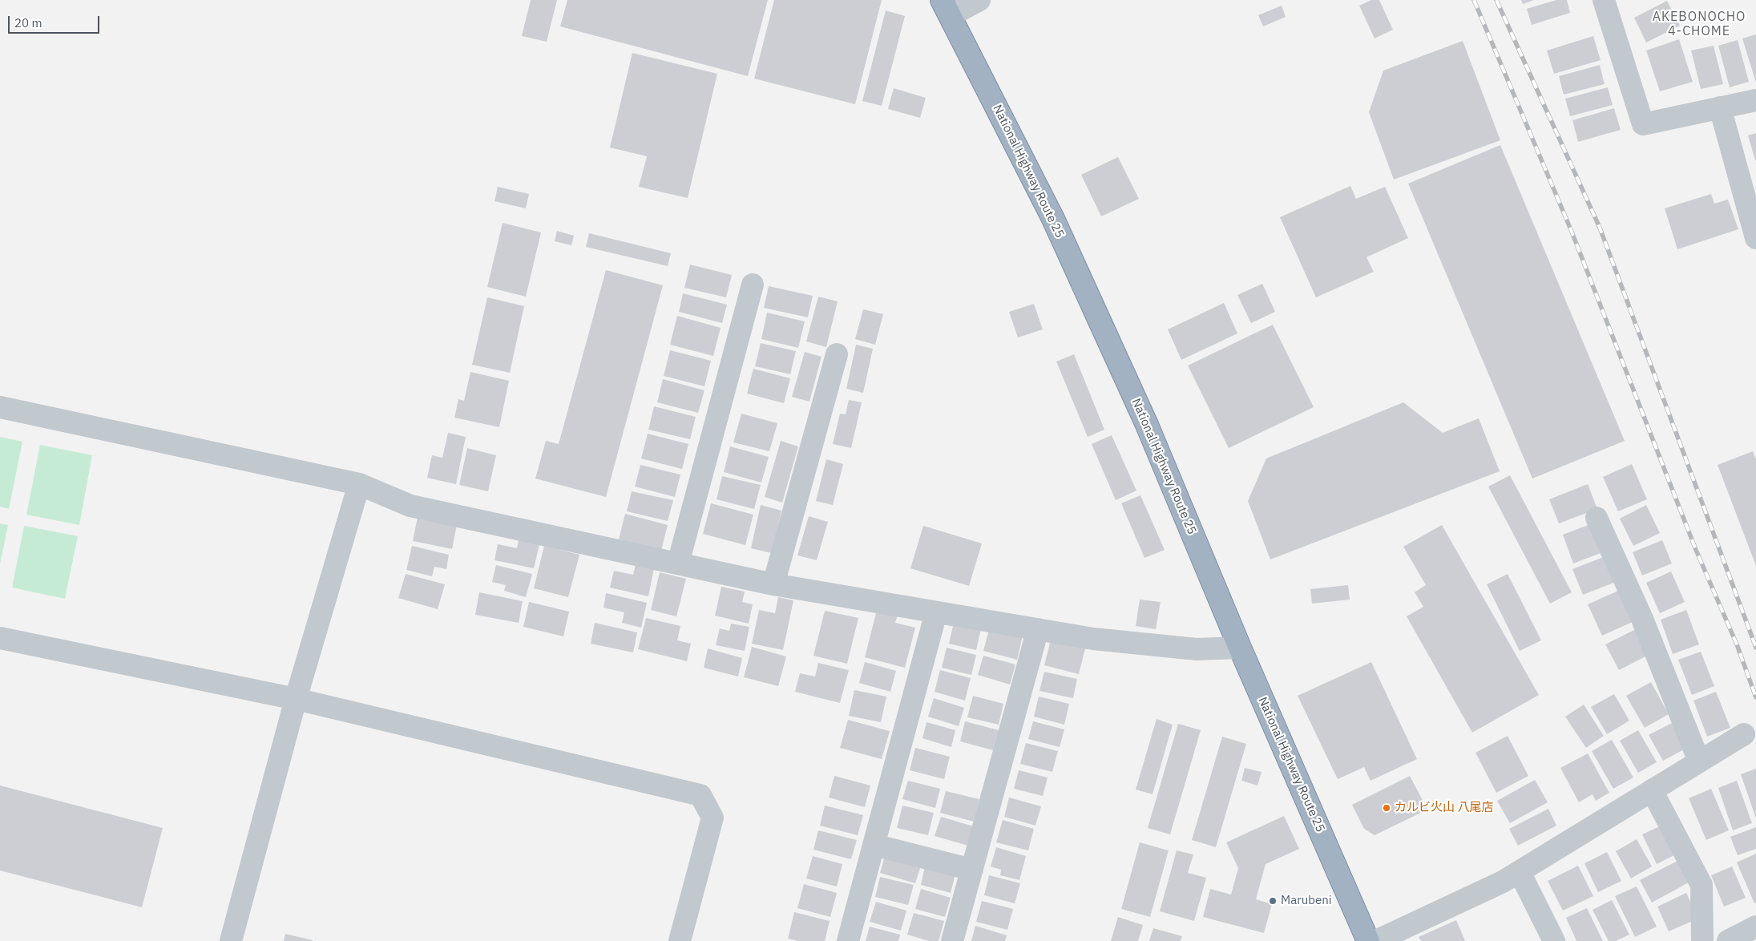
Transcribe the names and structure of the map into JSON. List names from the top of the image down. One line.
{"streets":{"highway":["National Highway Route 25"]},"districts":["AKEBONOCHO 4-CHOME"],"places":["カルビ火山 八尾店","Marubeni"],"scale_bar":"20 m"}
